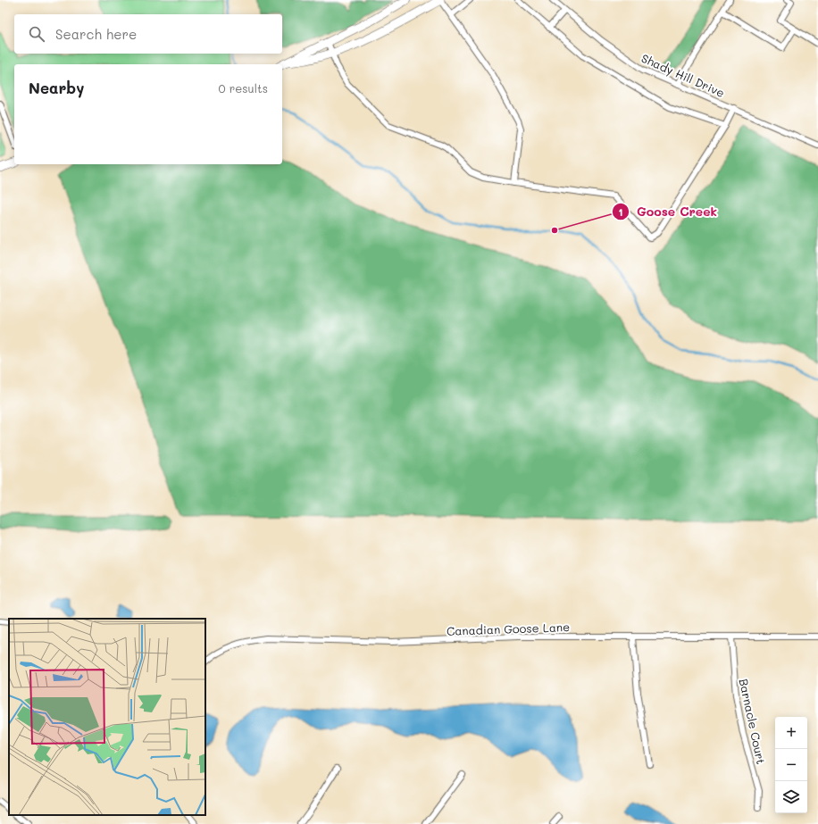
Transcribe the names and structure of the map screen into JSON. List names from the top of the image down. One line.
{"streets":{"street":["Shady Hill Drive","Canadian Goose Lane","Barnacle Court"]},"crossings":[["Canadian Goose Lane","Barnacle Court"]],"places":["Goose Creek"],"page":{"search":"Search here","heading":["Nearby","0 results"],"map_buttons":["+","−"]}}
